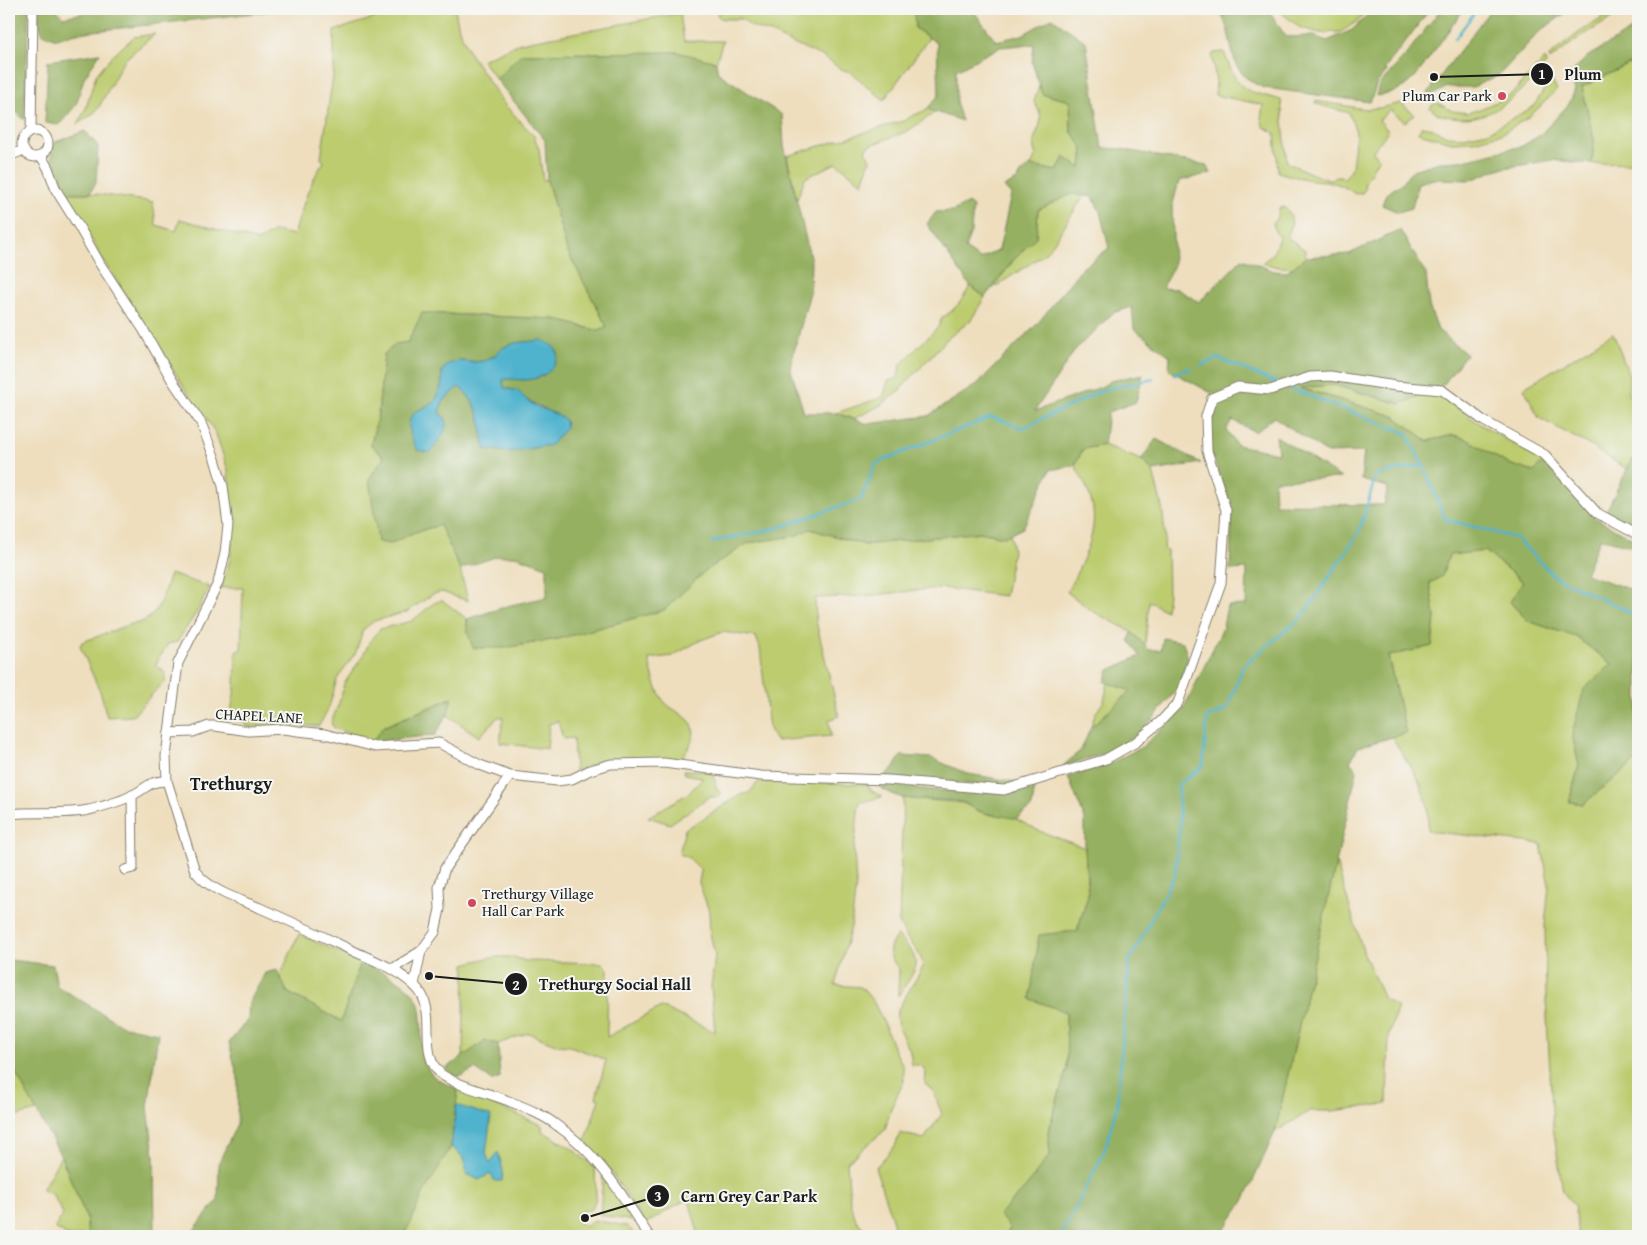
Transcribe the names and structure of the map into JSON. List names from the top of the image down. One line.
{"streets":{"street":["CHAPEL LANE"]},"districts":["Trethurgy"],"places":["Plum","Plum Car Park","Trethurgy Village Hall Car Park","Trethurgy Social Hall","Carn Grey Car Park"]}
